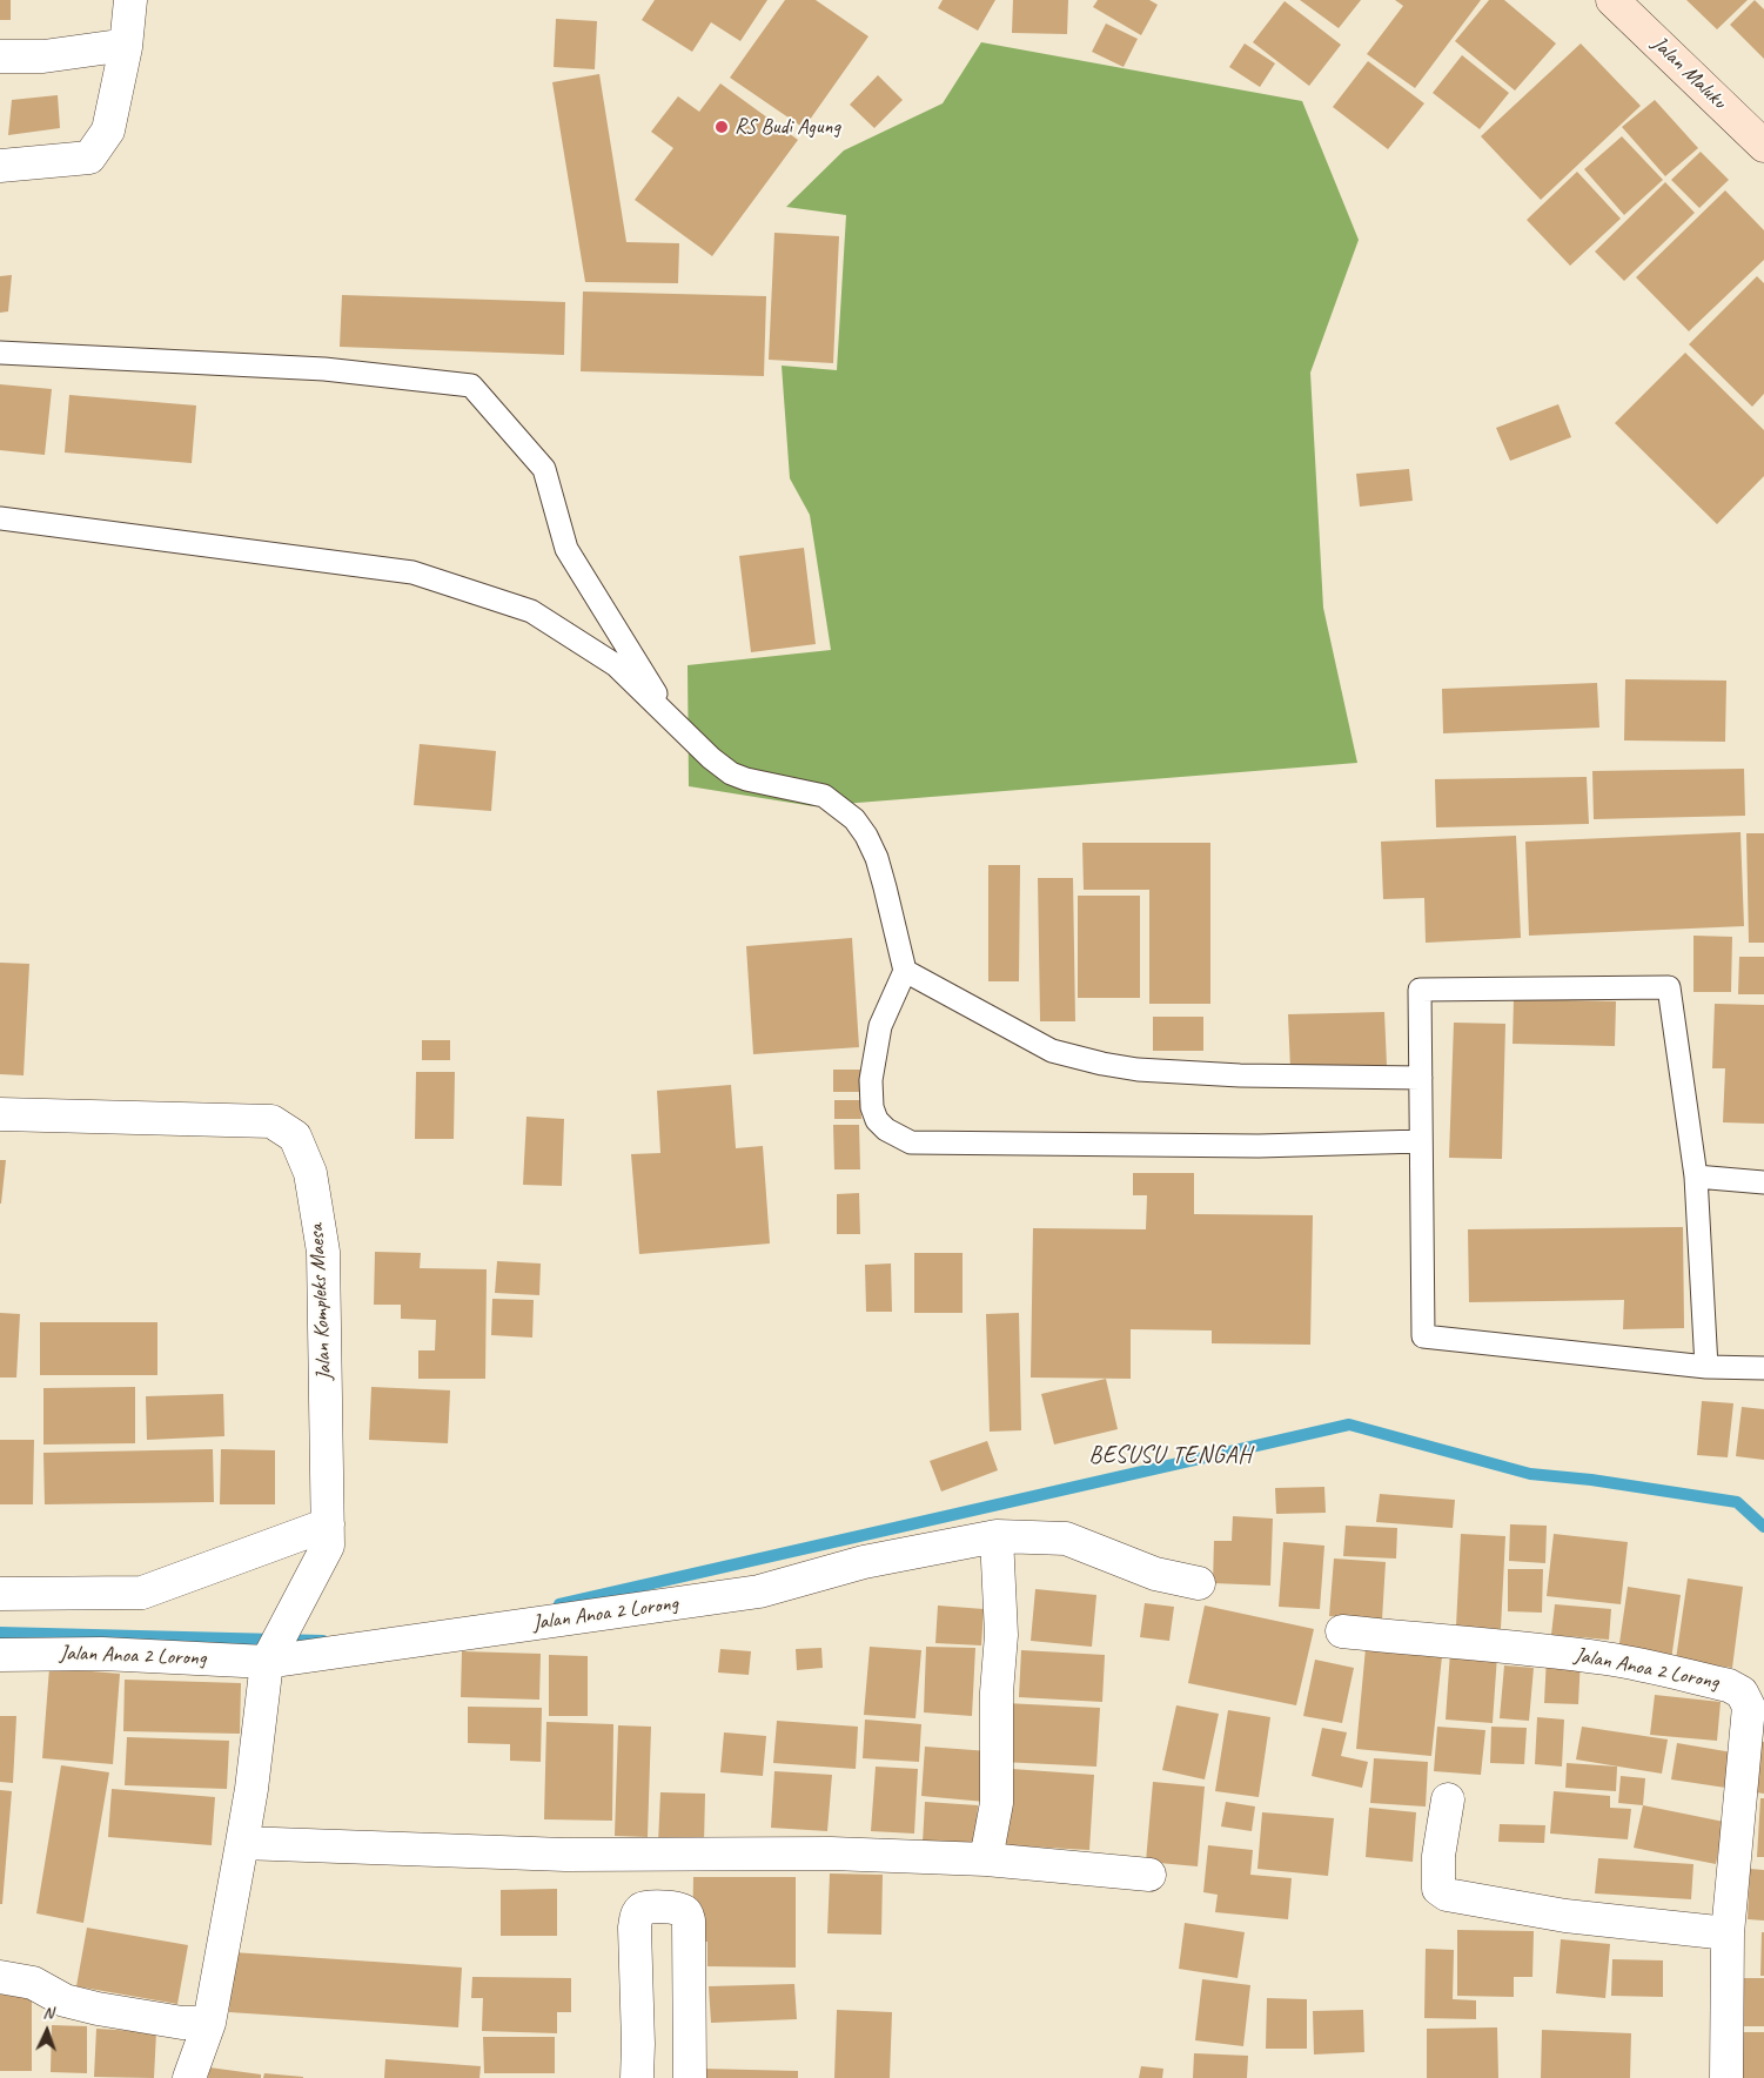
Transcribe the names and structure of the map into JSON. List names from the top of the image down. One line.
{"streets":{"main road":["Jalan Maluku"],"street":["Jalan Kompleks Maesa","Jalan Anoa 2 Lorong"]},"districts":["BESUSU TENGAH"],"places":["RS Budi Agung"],"north":"top"}
